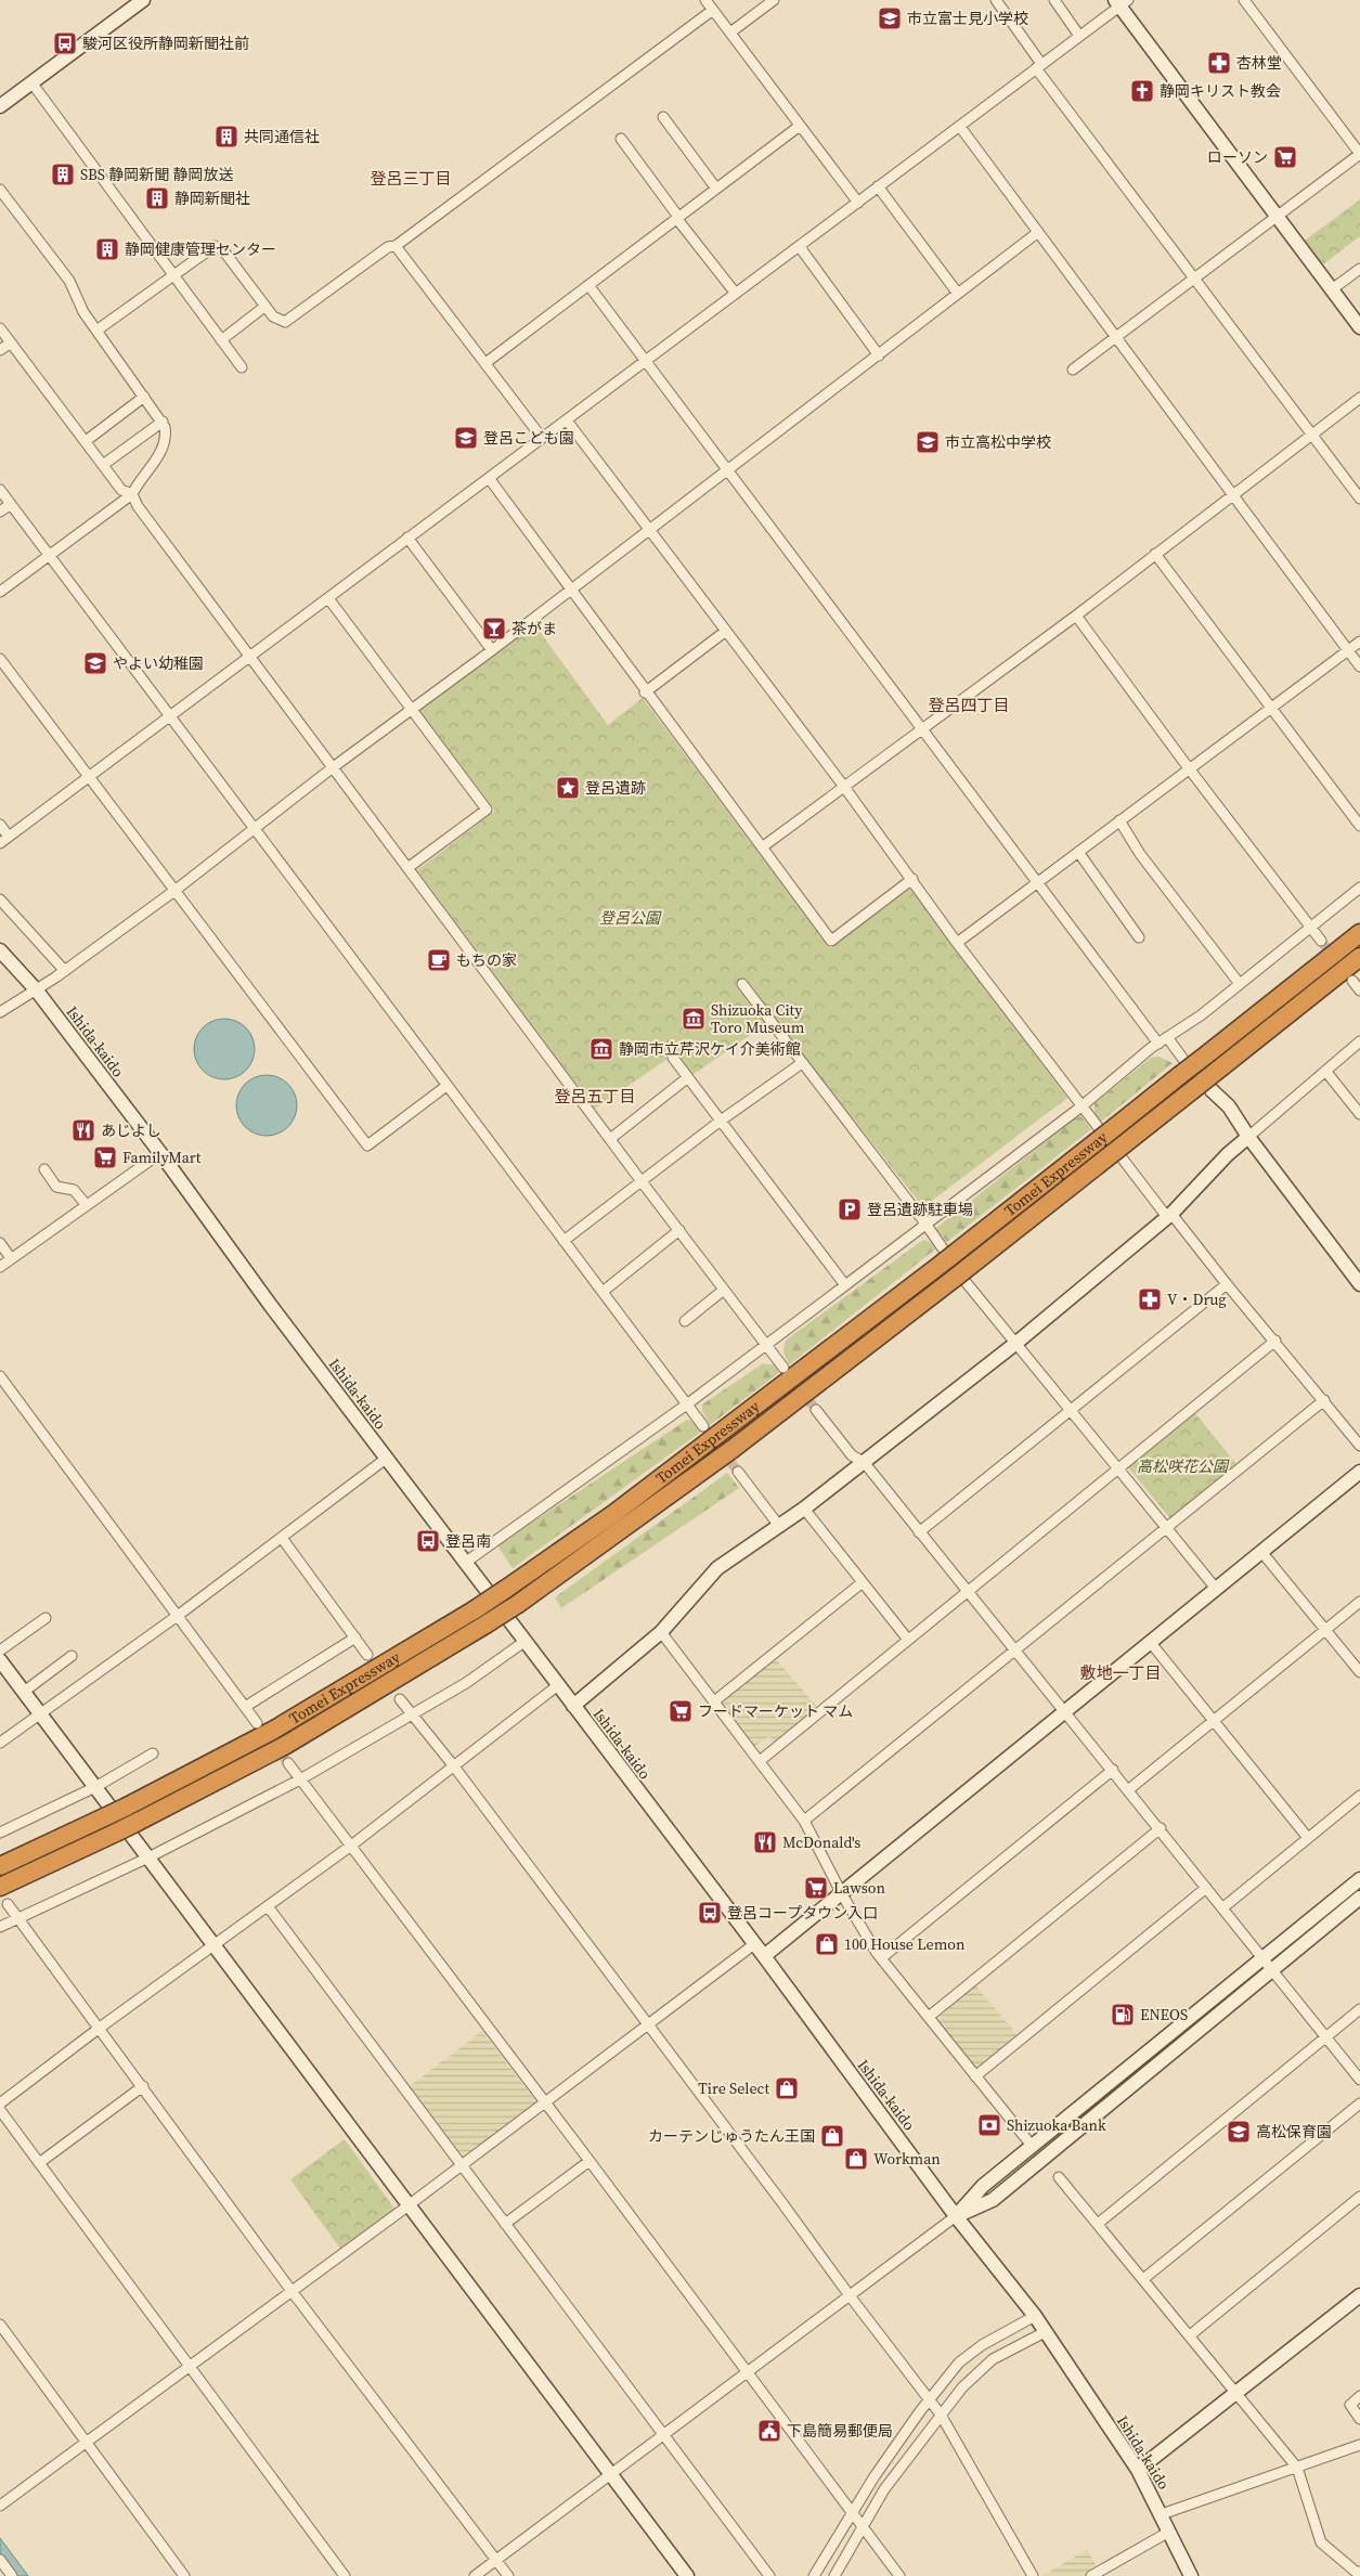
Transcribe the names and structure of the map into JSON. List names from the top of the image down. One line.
{"streets":{"highway":["Tomei Expressway"],"street":["Ishida-kaido"]},"districts":["登呂三丁目","登呂四丁目","登呂五丁目","敷地一丁目"],"parks":["登呂公園","高松咲花公園"],"places":{"school or university":["市立富士見小学校","登呂こども園","市立高松中学校","やよい幼稚園","高松保育園"],"bus stop":["駿河区役所静岡新聞社前","登呂南","登呂コープタウン入口"],"pharmacy":["杏林堂","V・Drug"],"church":["静岡キリスト教会"],"building":["共同通信社","SBS 静岡新聞 静岡放送","静岡新聞社","静岡健康管理センター"],"supermarket":["ローソン","FamilyMart","フードマーケット マム","Lawson"],"bar":["茶がま"],"place":["登呂遺跡"],"cafe":["もちの家"],"museum":["Shizuoka City Toro Museum","静岡市立芹沢ケイ介美術館"],"restaurant":["あじよし","McDonald's"],"parking":["登呂遺跡駐車場"],"shop":["100 House Lemon","Tire Select","カーテンじゅうたん王国","Workman"],"fuel station":["ENEOS"],"bank":["Shizuoka Bank"],"public building":["下島簡易郵便局"]}}
